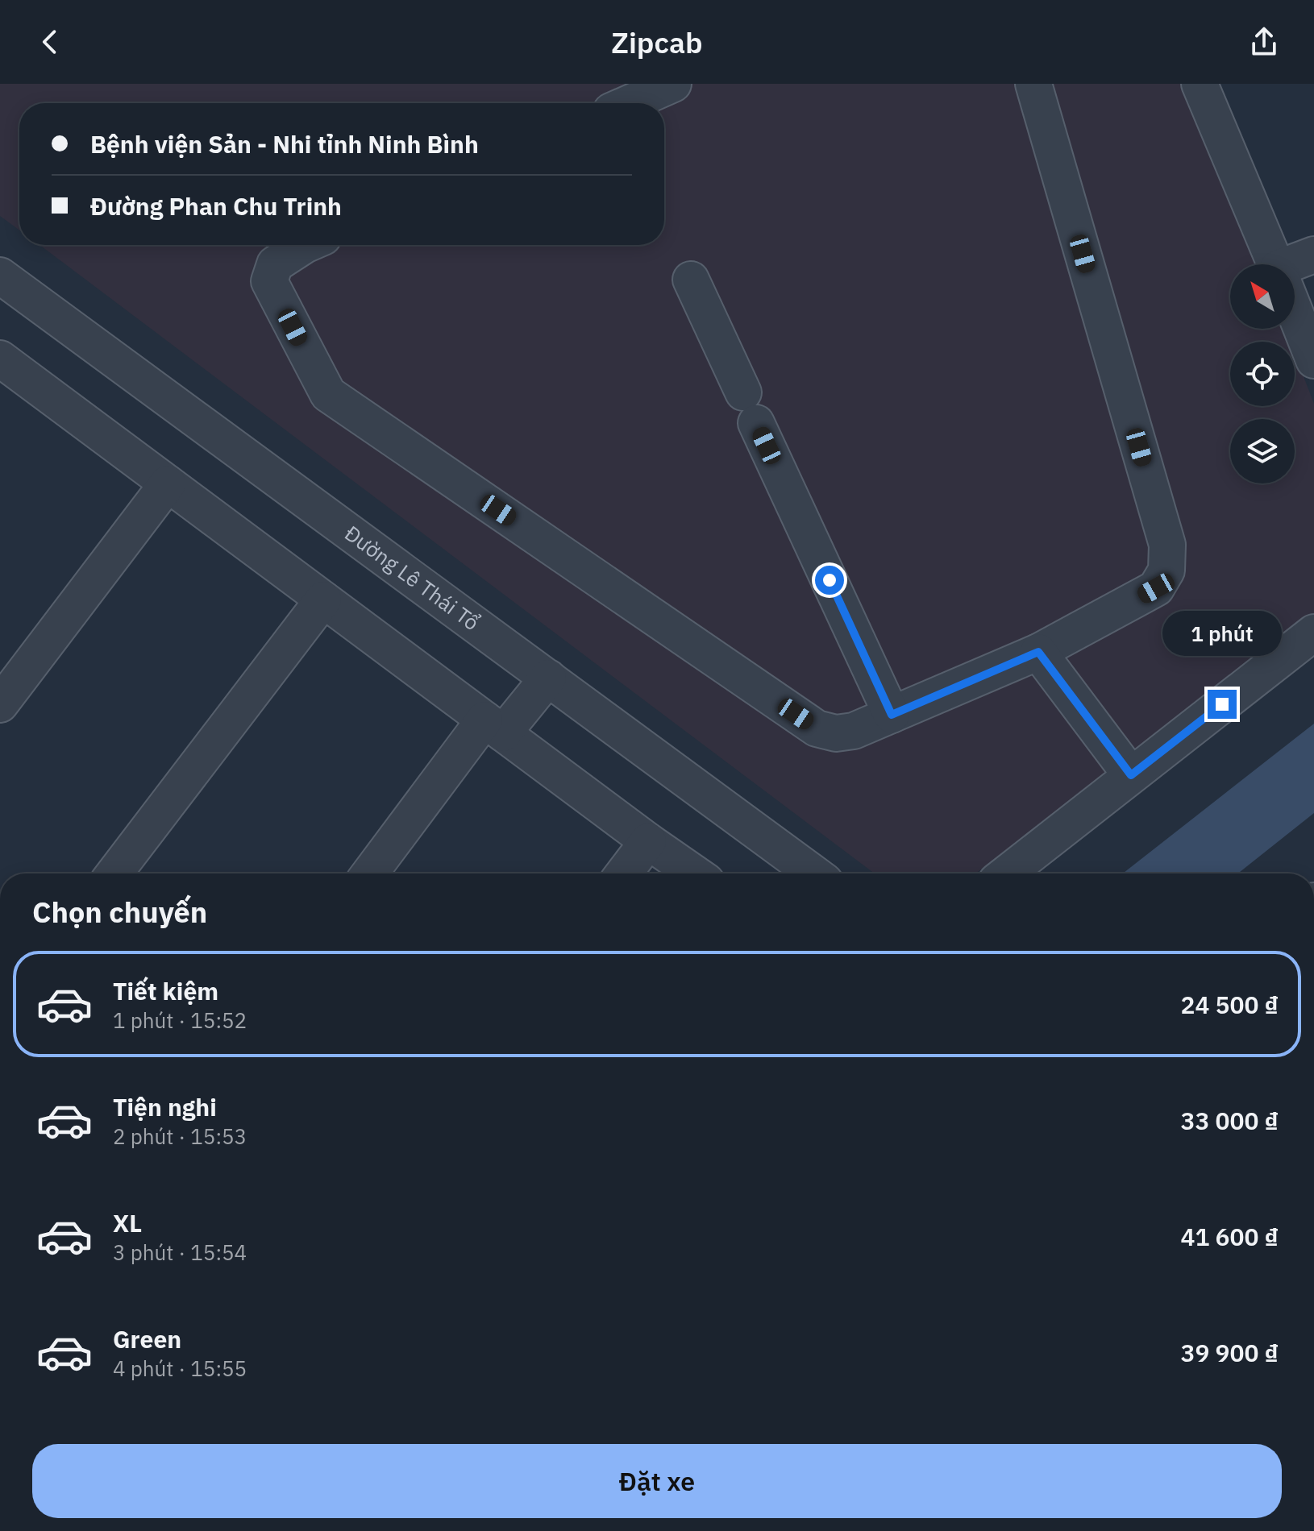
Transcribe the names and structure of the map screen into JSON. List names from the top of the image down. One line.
{"streets":{"street":["Đường Lê Thái Tổ"]},"north":"top left","page":{"header":"Zipcab","banner":["Bệnh viện Sản - Nhi tỉnh Ninh Bình","Đường Phan Chu Trinh"],"bubble":"1 phút","heading":"Chọn chuyến","list":[{"name":"Tiết kiệm","note":"1 phút · 15:52","value":"24 500 ₫"},{"name":"Tiện nghi","note":"2 phút · 15:53","value":"33 000 ₫"},{"name":"XL","note":"3 phút · 15:54","value":"41 600 ₫"},{"name":"Green","note":"4 phút · 15:55","value":"39 900 ₫"}],"buttons":"Đặt xe"}}
